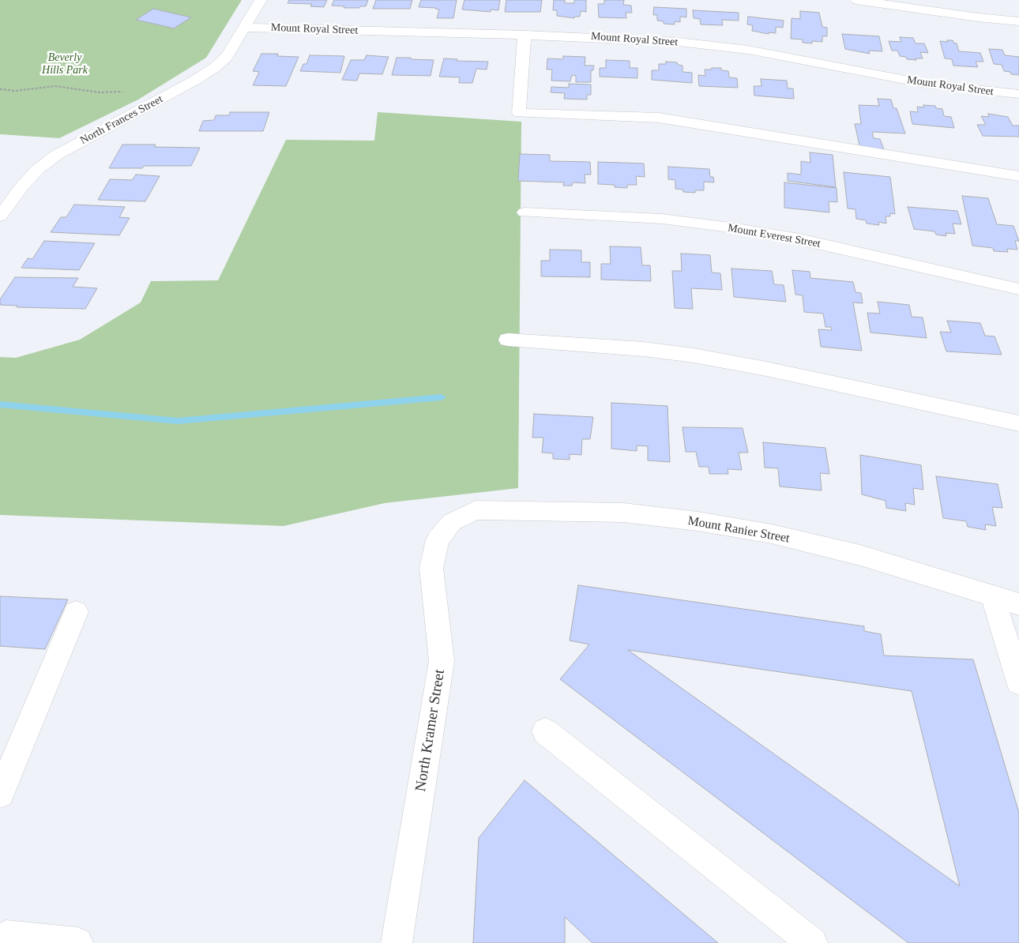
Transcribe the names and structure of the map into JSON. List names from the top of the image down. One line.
{"streets":{"street":["Mount Royal Street","North Frances Street","Mount Everest Street","Mount Ranier Street","North Kramer Street"]},"crossings":[["Mount Royal Street","North Frances Street"],["Mount Ranier Street","North Kramer Street"]],"parks":["Beverly Hills Park"]}
